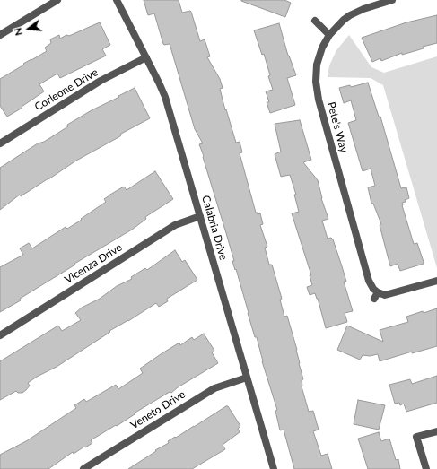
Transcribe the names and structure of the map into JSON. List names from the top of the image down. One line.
{"streets":{"street":["Corleone Drive","Pete's Way","Calabria Drive","Vicenza Drive","Veneto Drive"]},"crossings":[["Corleone Drive","Calabria Drive"],["Calabria Drive","Vicenza Drive"],["Calabria Drive","Veneto Drive"]],"north":"left"}
